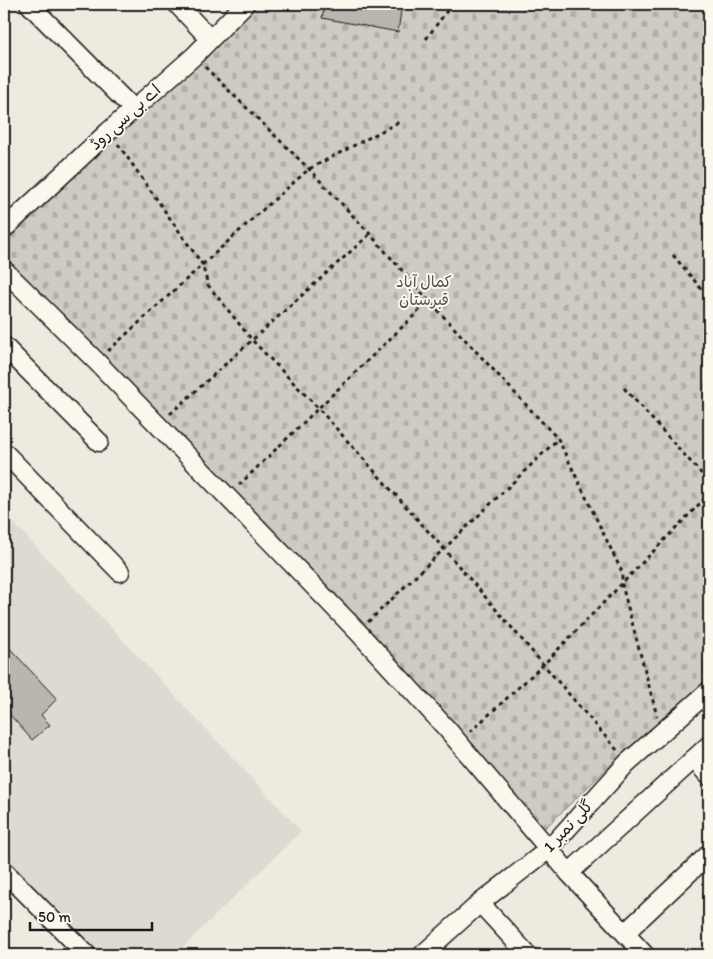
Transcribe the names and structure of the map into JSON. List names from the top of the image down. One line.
{"streets":{"street":["اے بی سی روڈ","گلی نمبر 1"]},"parks":["کمال آباد قبرستان"],"scale_bar":"50 m"}
